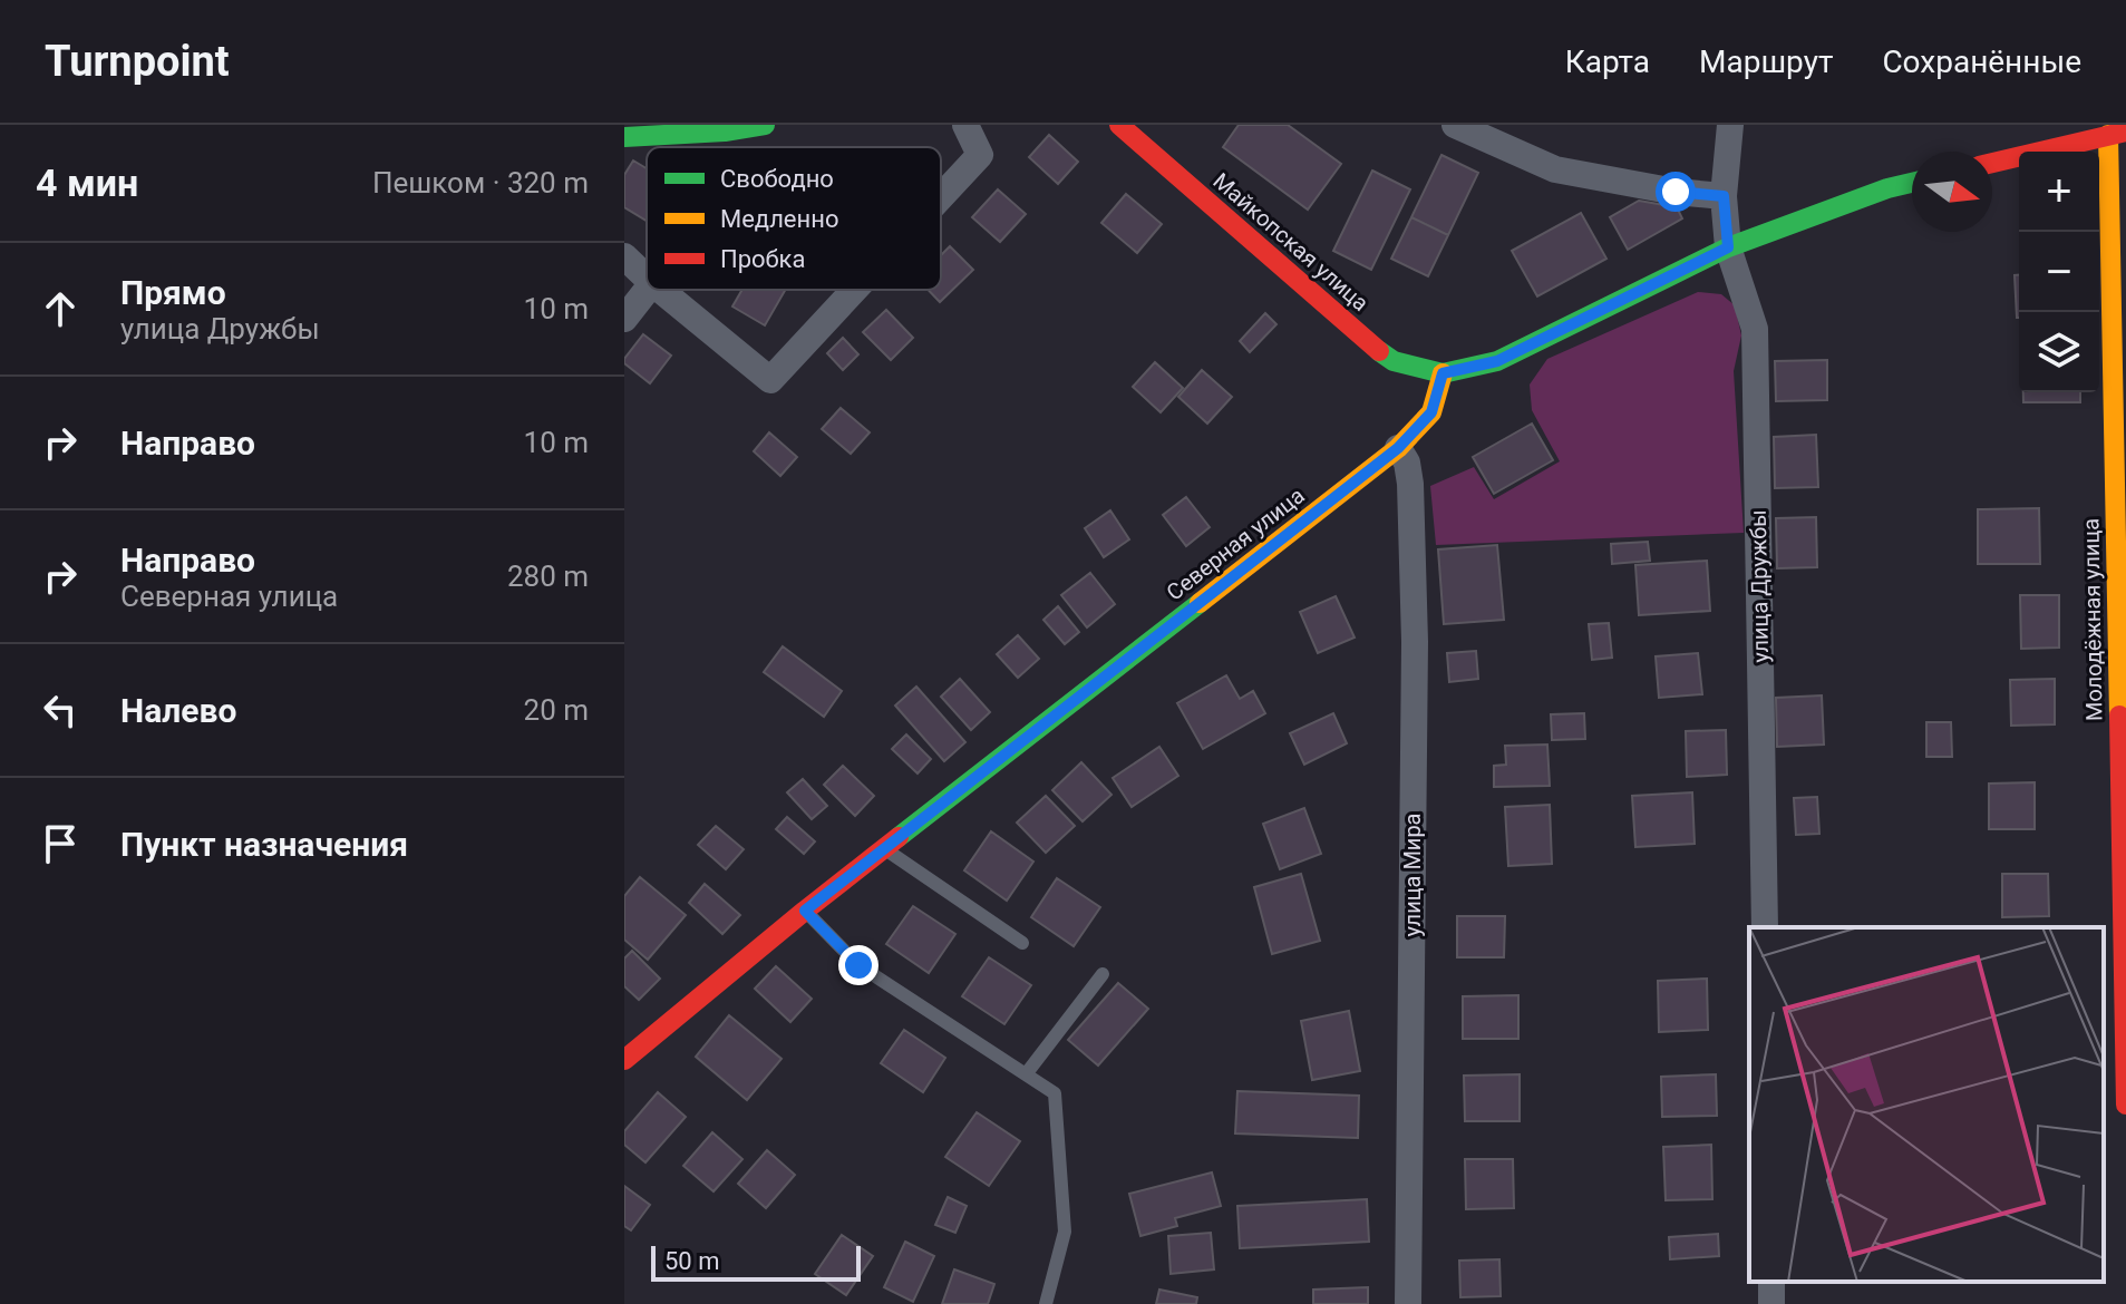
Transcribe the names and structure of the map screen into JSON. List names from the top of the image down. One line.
{"streets":{"street":["Майкопская улица","Северная улица","улица Дружбы","Молодёжная улица","улица Мира"]},"crossings":[["Майкопская улица","Северная улица"],["Северная улица","улица Мира"]],"legend":["Свободно","Медленно","Пробка"],"scale_bar":"50 m","north":"right","page":{"header":"Turnpoint","nav":["Карта","Маршрут","Сохранённые"],"heading":["4 мин","Пешком · 320 m"],"map_buttons":["+","−"],"list":[["Прямо","улица Дружбы","10 m"],["Направо","10 m"],["Направо","Северная улица","280 m"],["Налево","20 m"],"Пункт назначения"],"scale":"50 m"}}
